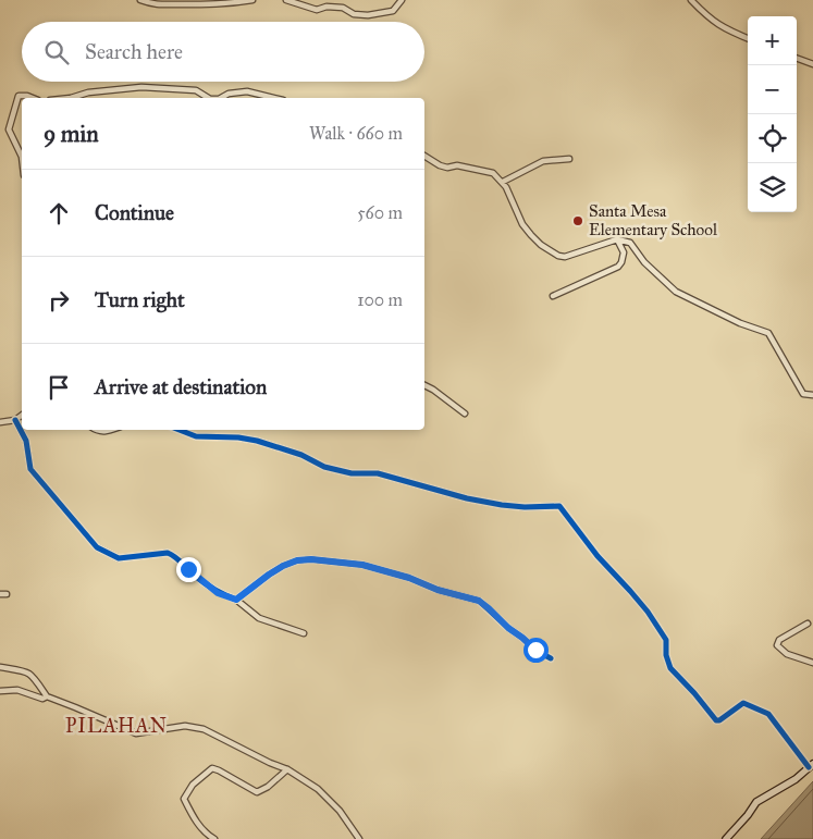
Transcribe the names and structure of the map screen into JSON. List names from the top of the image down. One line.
{"districts":["PILAHAN"],"places":["Santa Mesa Elementary School"],"page":{"map_buttons":["+","−"],"search":"Search here","heading":["9 min","Walk · 660 m"],"list":[["Continue","560 m"],["Turn right","100 m"],"Arrive at destination"]}}
